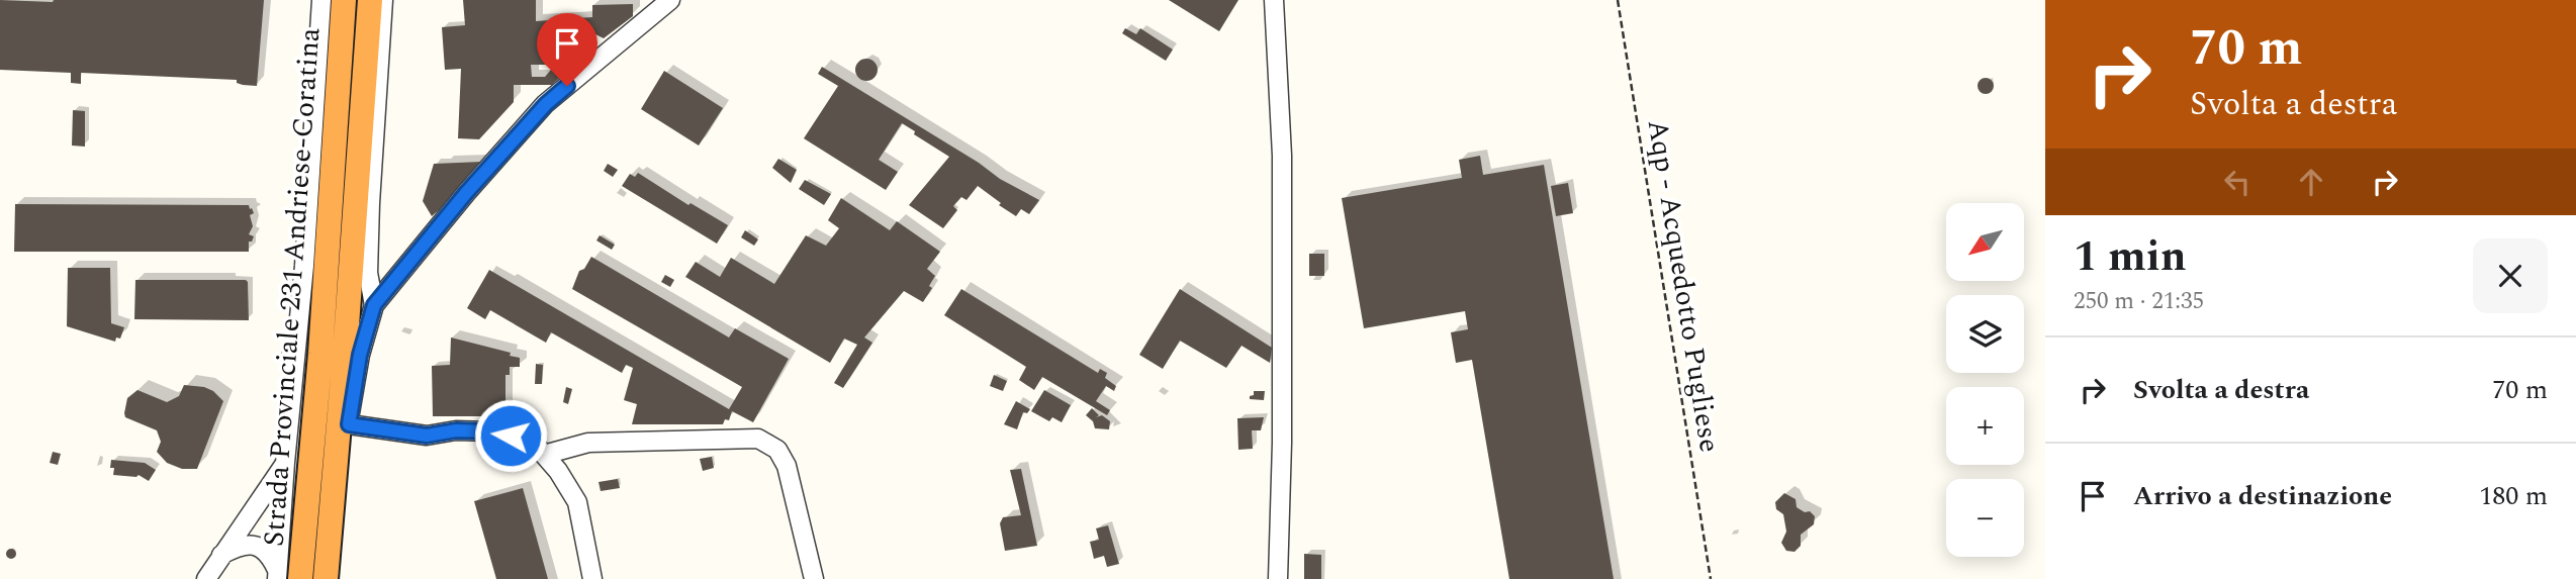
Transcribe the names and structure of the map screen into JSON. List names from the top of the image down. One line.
{"streets":{"highway":["Strada Provinciale 231 Andriese-Coratina"],"path":["Aqp - Acquedotto Pugliese"]},"north":"bottom left","page":{"turn":["70 m","Svolta a destra"],"map_buttons":["+","−"],"heading":["1 min","250 m · 21:35"],"list":[{"name":"Svolta a destra","value":"70 m"},{"name":"Arrivo a destinazione","value":"180 m"}]}}
